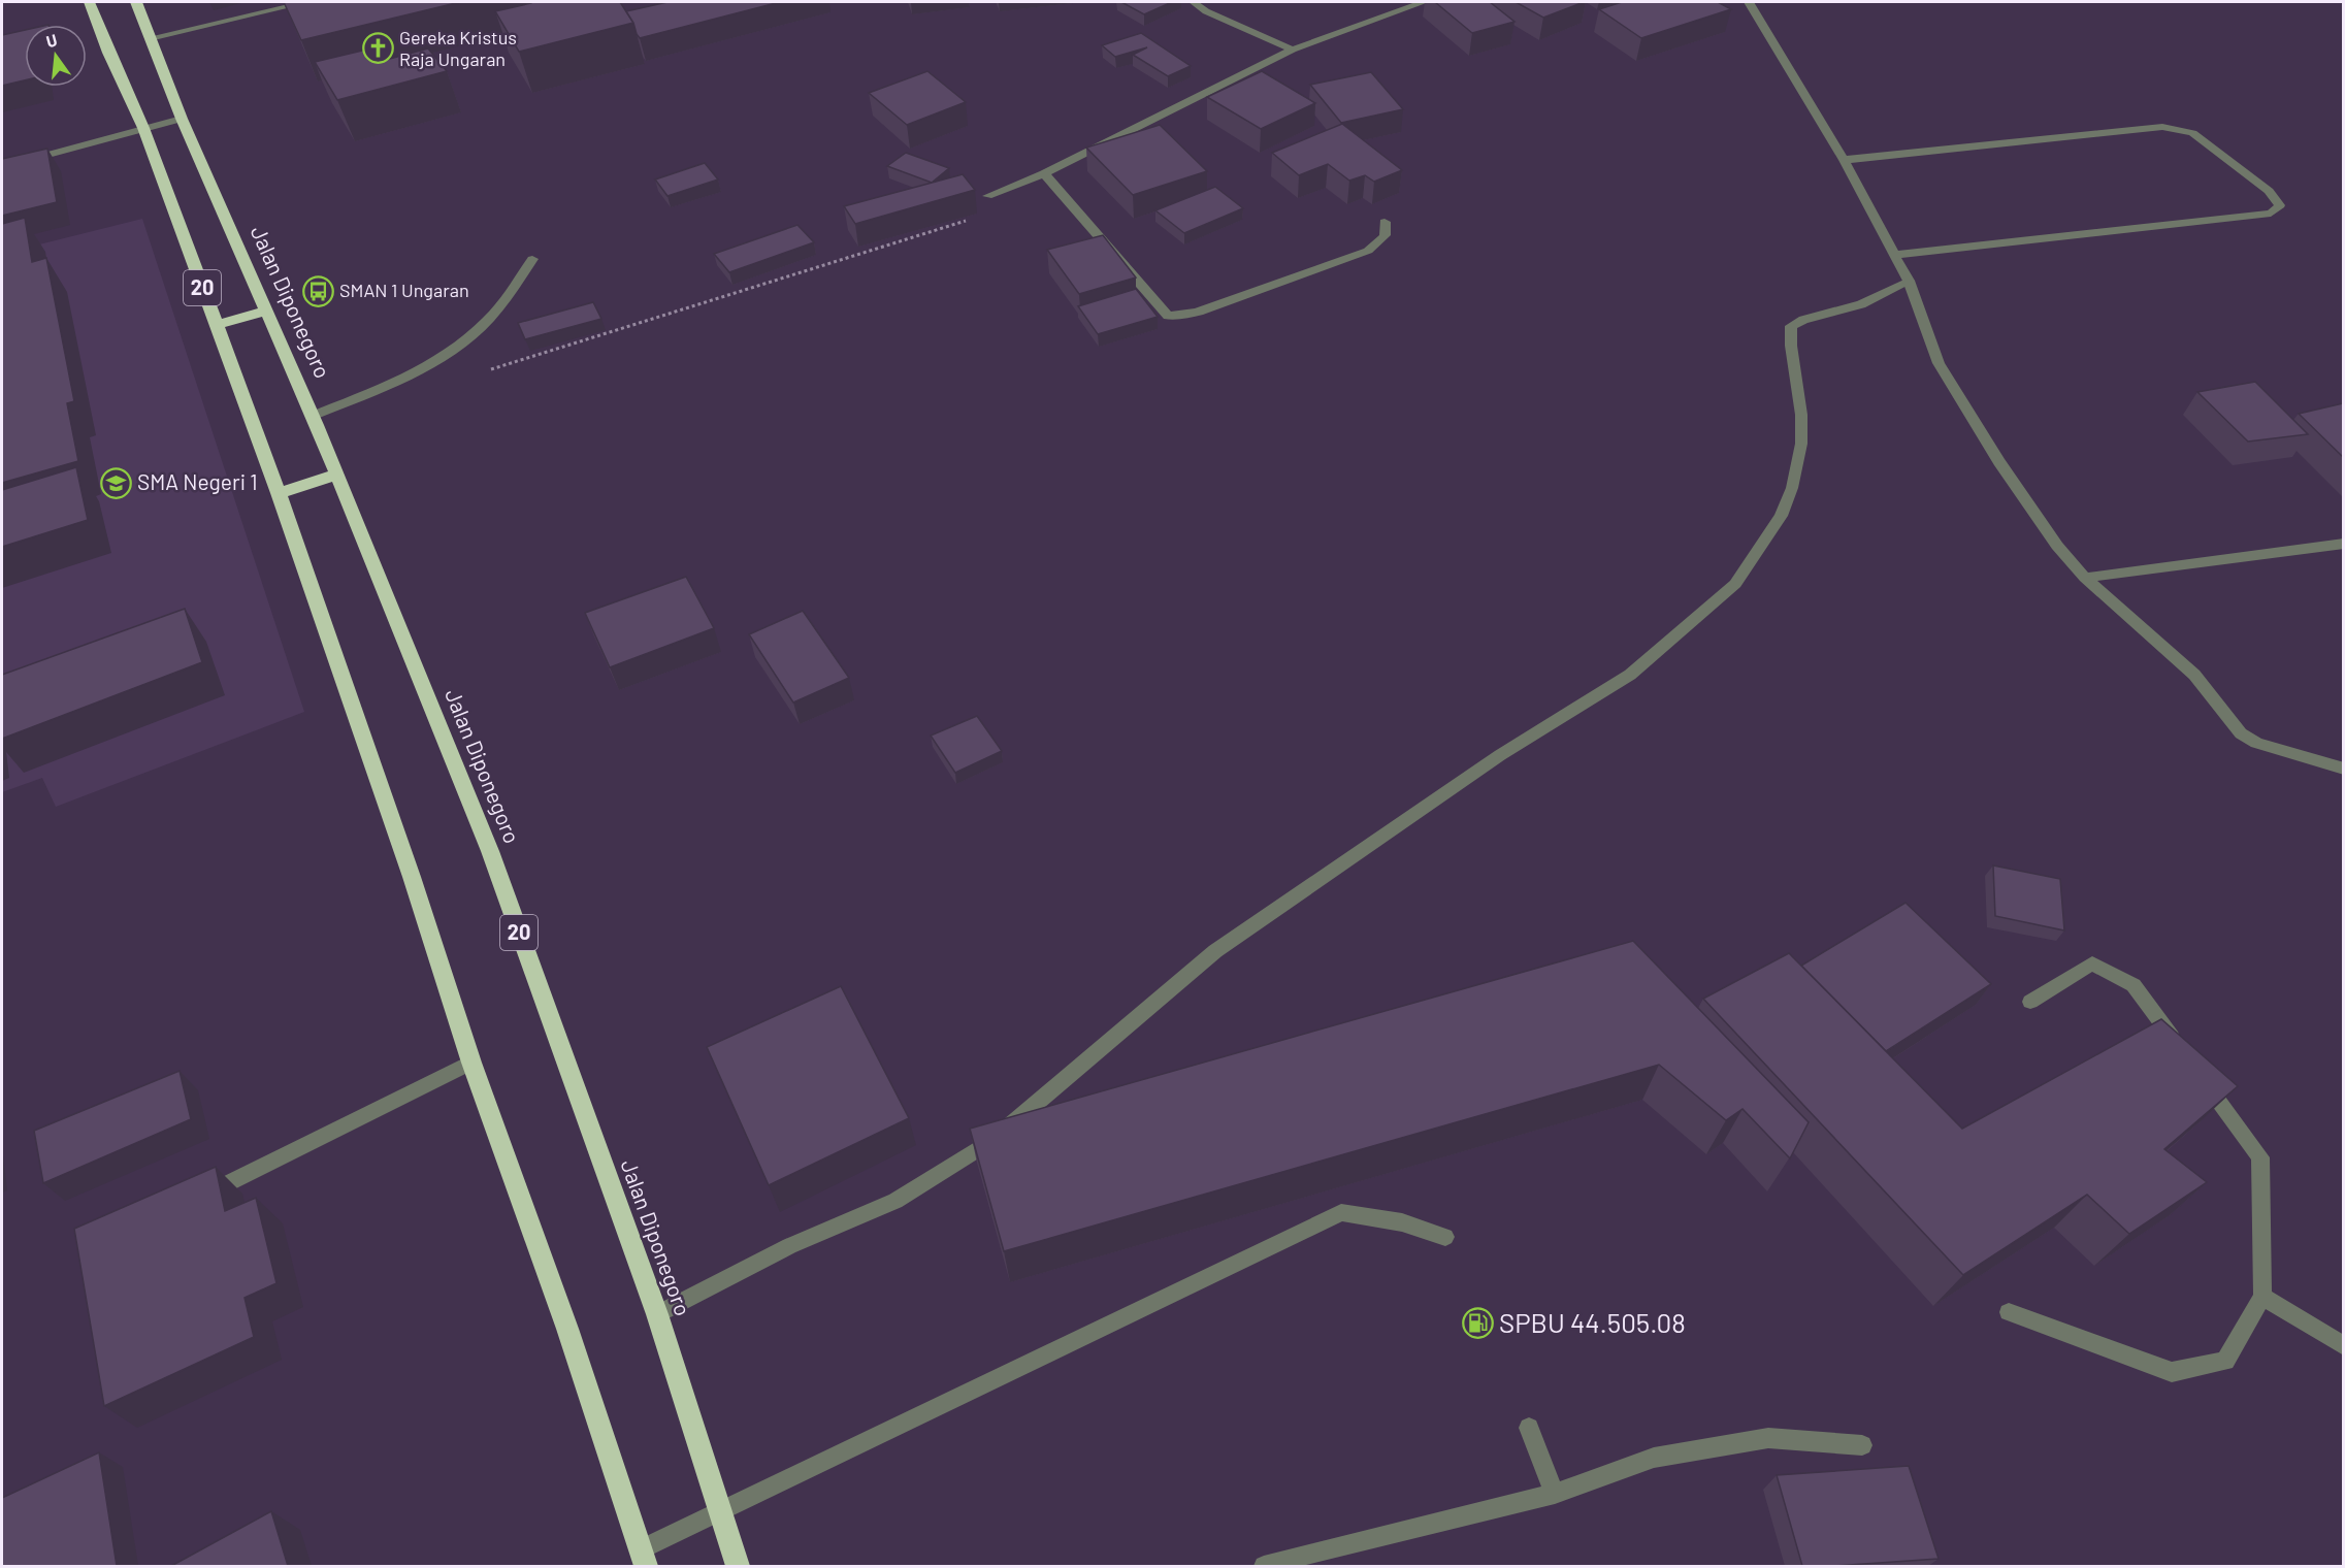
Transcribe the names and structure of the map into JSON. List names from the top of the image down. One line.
{"streets":{"highway":["20","Jalan Diponegoro"]},"places":{"church":["Gereka Kristus Raja Ungaran"],"bus stop":["SMAN 1 Ungaran"],"school or university":["SMA Negeri 1"],"fuel station":["SPBU 44.505.08"]},"north":"top"}
